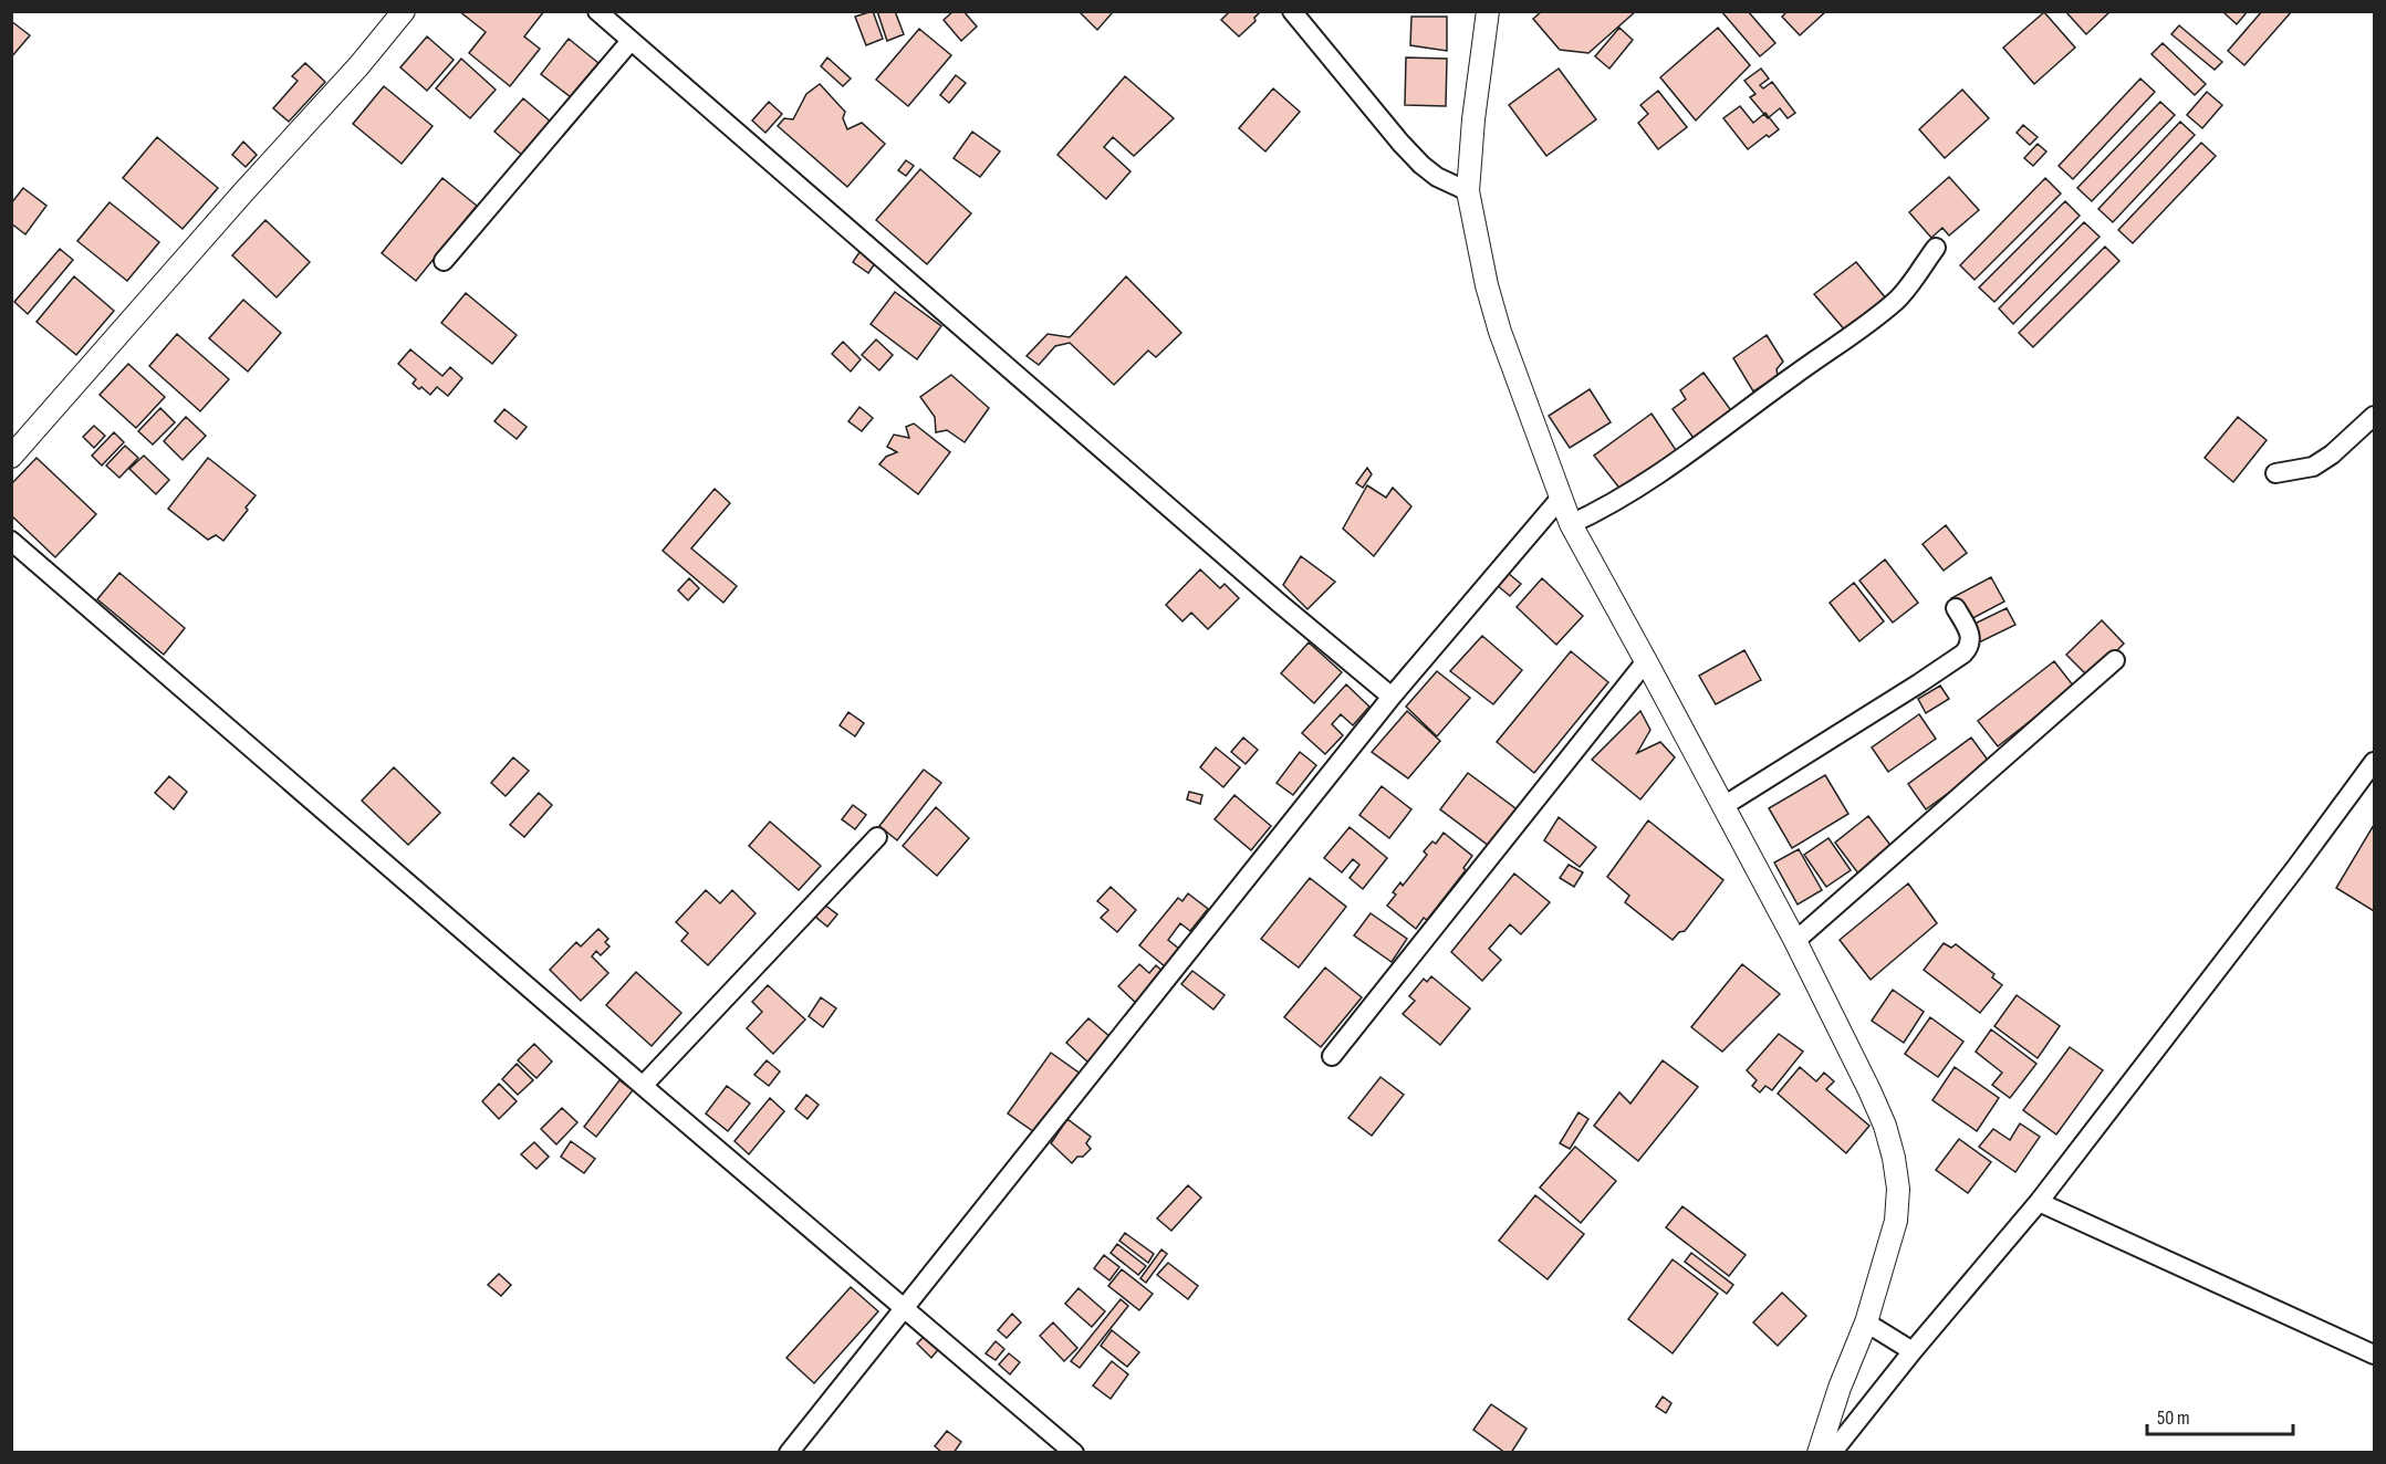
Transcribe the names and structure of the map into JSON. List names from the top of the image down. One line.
{"scale_bar":"50 m"}
